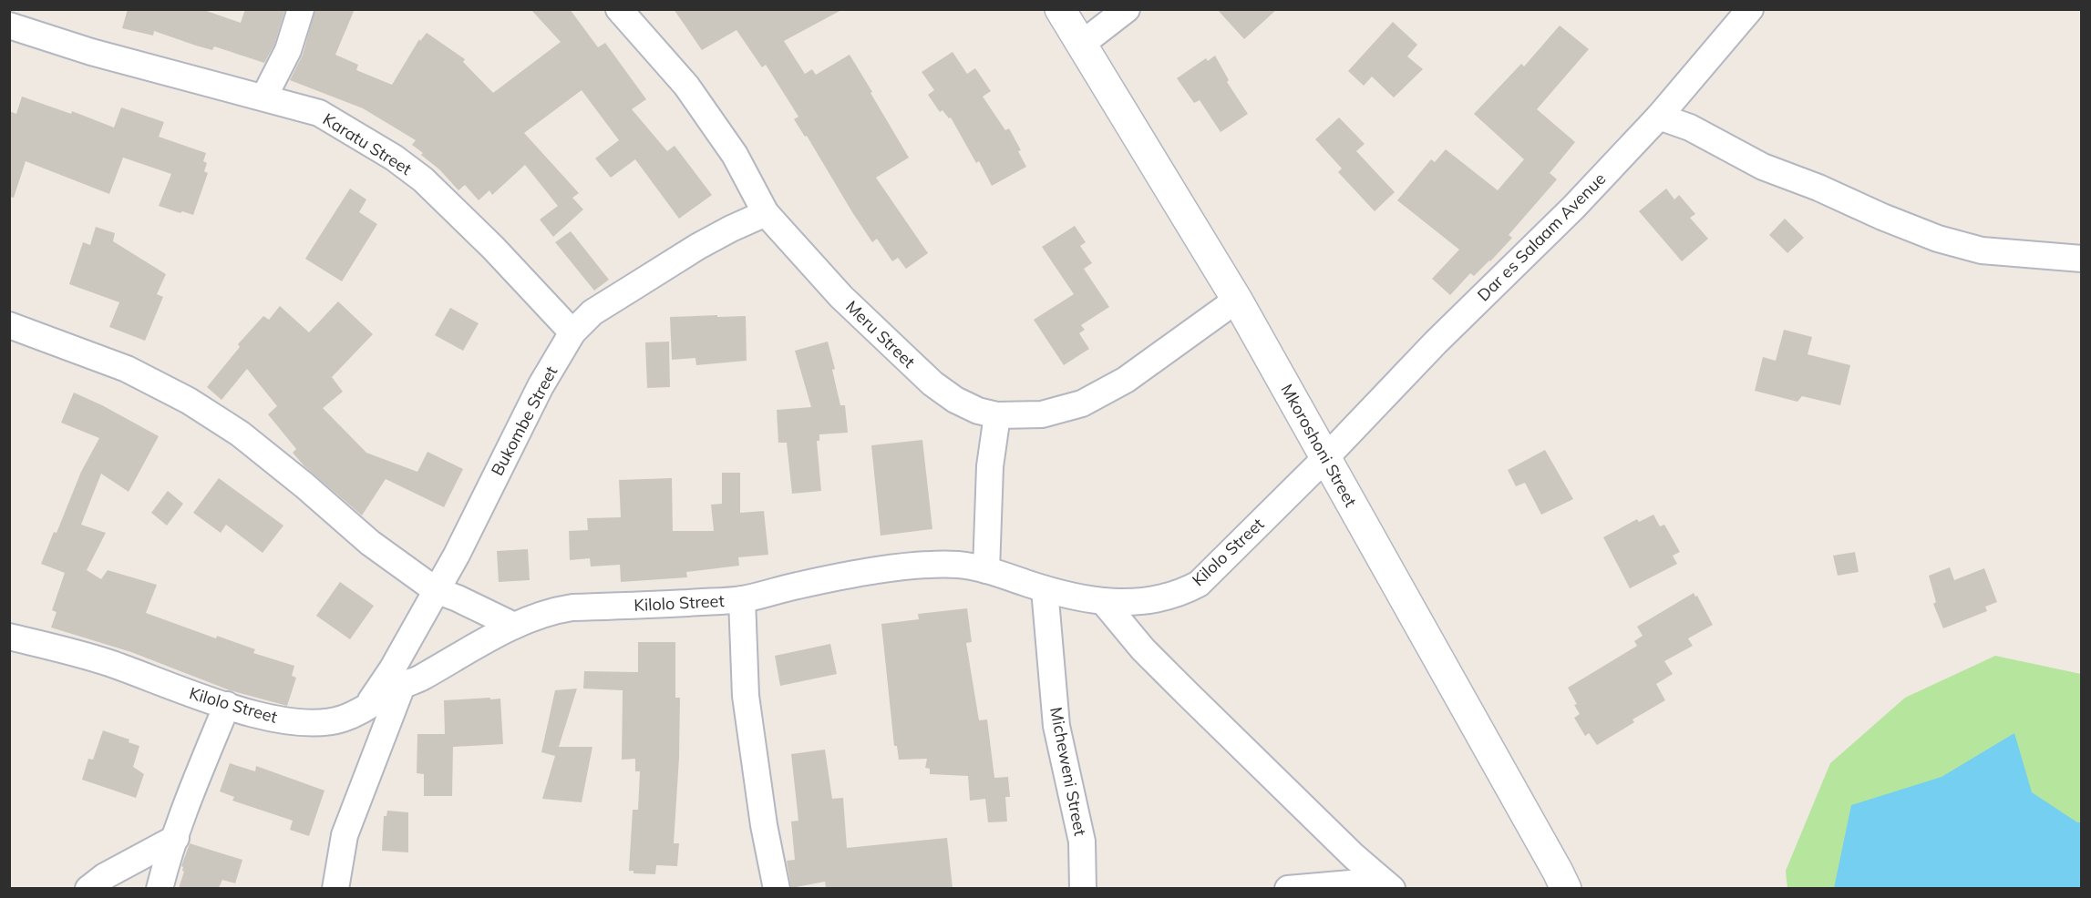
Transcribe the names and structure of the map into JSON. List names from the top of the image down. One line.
{"streets":{"street":["Karatu Street","Dar es Salaam Avenue","Meru Street","Bukombe Street","Mkoroshoni Street","Kilolo Street","Micheweni Street"]},"crossings":[["Karatu Street","Bukombe Street"],["Dar es Salaam Avenue","Mkoroshoni Street"],["Dar es Salaam Avenue","Kilolo Street"],["Meru Street","Bukombe Street"],["Meru Street","Mkoroshoni Street"],["Bukombe Street","Kilolo Street"],["Mkoroshoni Street","Kilolo Street"],["Kilolo Street","Micheweni Street"]]}
